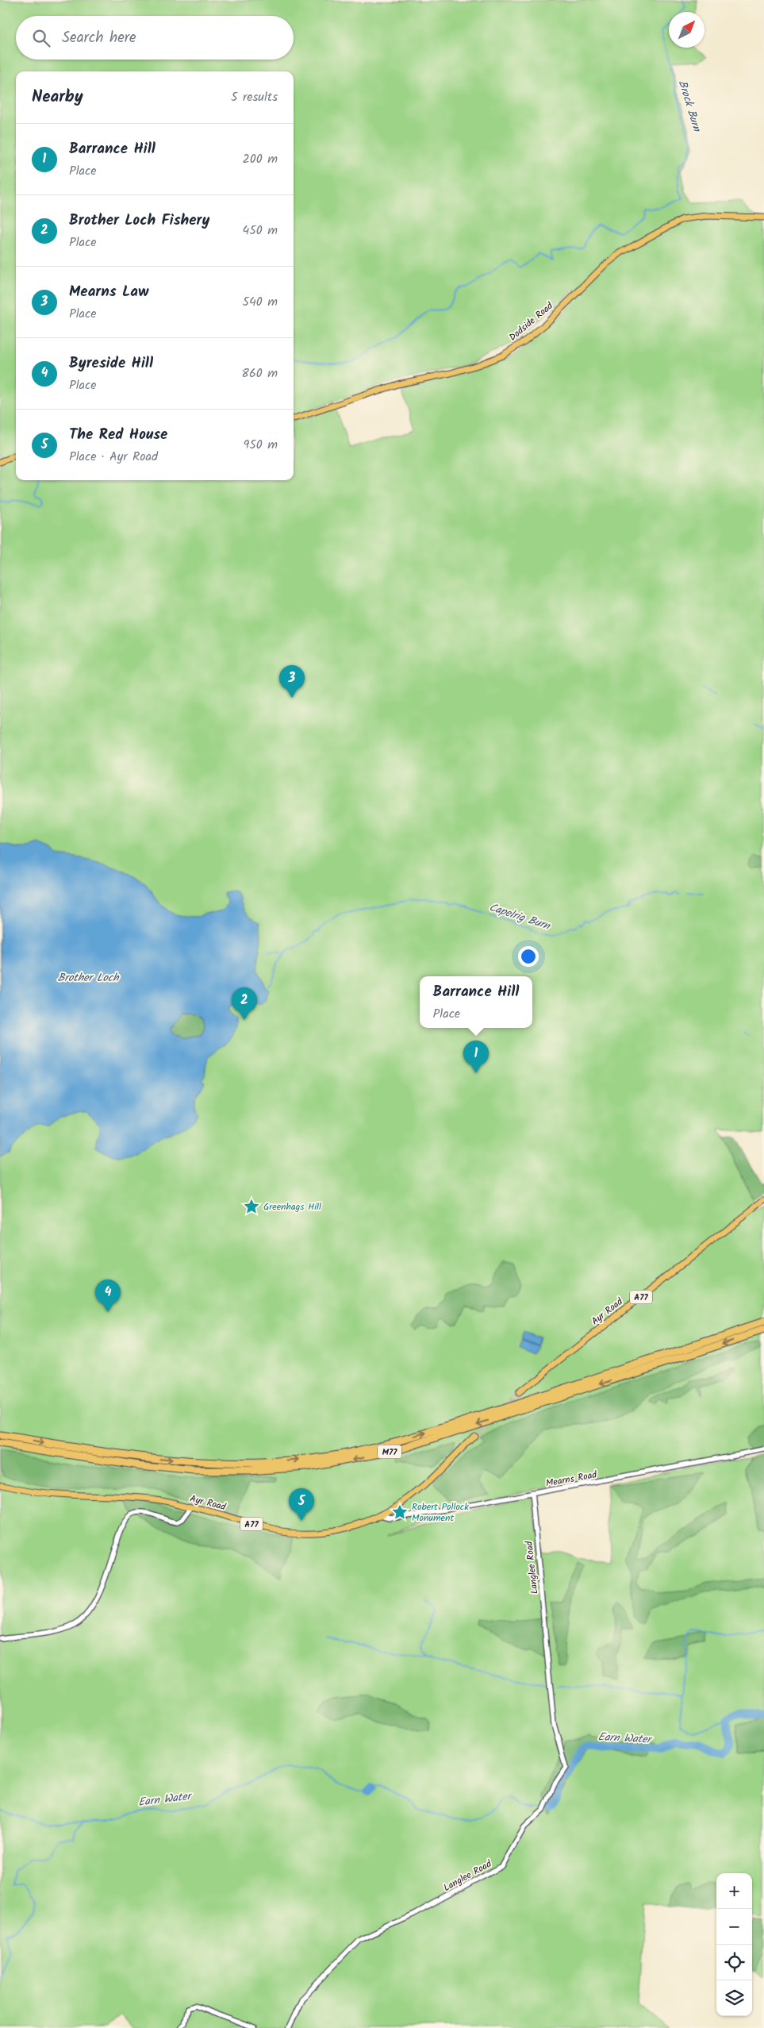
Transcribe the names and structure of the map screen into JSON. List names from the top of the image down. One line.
{"streets":{"highway":["M77"],"main road":["Dodside Road","A77","Ayr Road"],"street":["Mearns Road","Langlee Road"]},"crossings":[["Ayr Road","Mearns Road"],["Mearns Road","Langlee Road"]],"water":["Brock Burn","Capelrig Burn","Brother Loch","Earn Water"],"places":{"place":["Greenhags Hill","Robert Pollock Monument"]},"north":"top right","page":{"search":"Search here","heading":["Nearby","5 results"],"list":[{"mark":"1","name":"Barrance Hill","note":"Place","value":"200 m"},{"mark":"2","name":"Brother Loch Fishery","note":"Place","value":"450 m"},{"mark":"3","name":"Mearns Law","note":"Place","value":"540 m"},{"mark":"4","name":"Byreside Hill","note":"Place","value":"860 m"},{"mark":"5","name":"The Red House","note":"Place · Ayr Road","value":"950 m"}],"pins":["3","2","1","4","5"],"popup":["Barrance Hill","Place"],"map_buttons":["+","−"]}}
